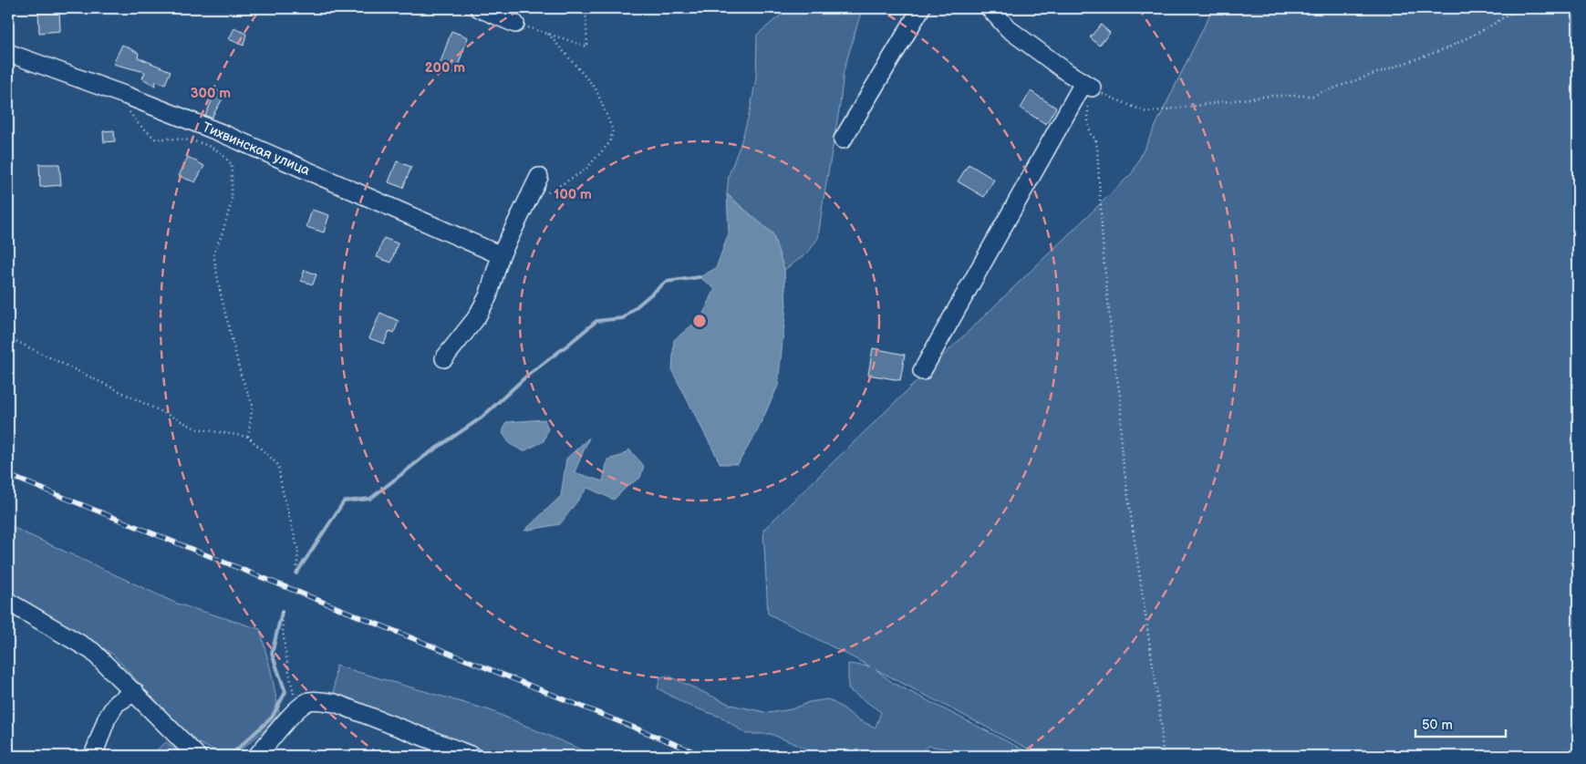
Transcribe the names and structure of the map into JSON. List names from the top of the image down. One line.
{"streets":{"street":["Тихвинская улица"]},"scale_bar":"50 m","rings":["200 m","300 m","100 m"]}
